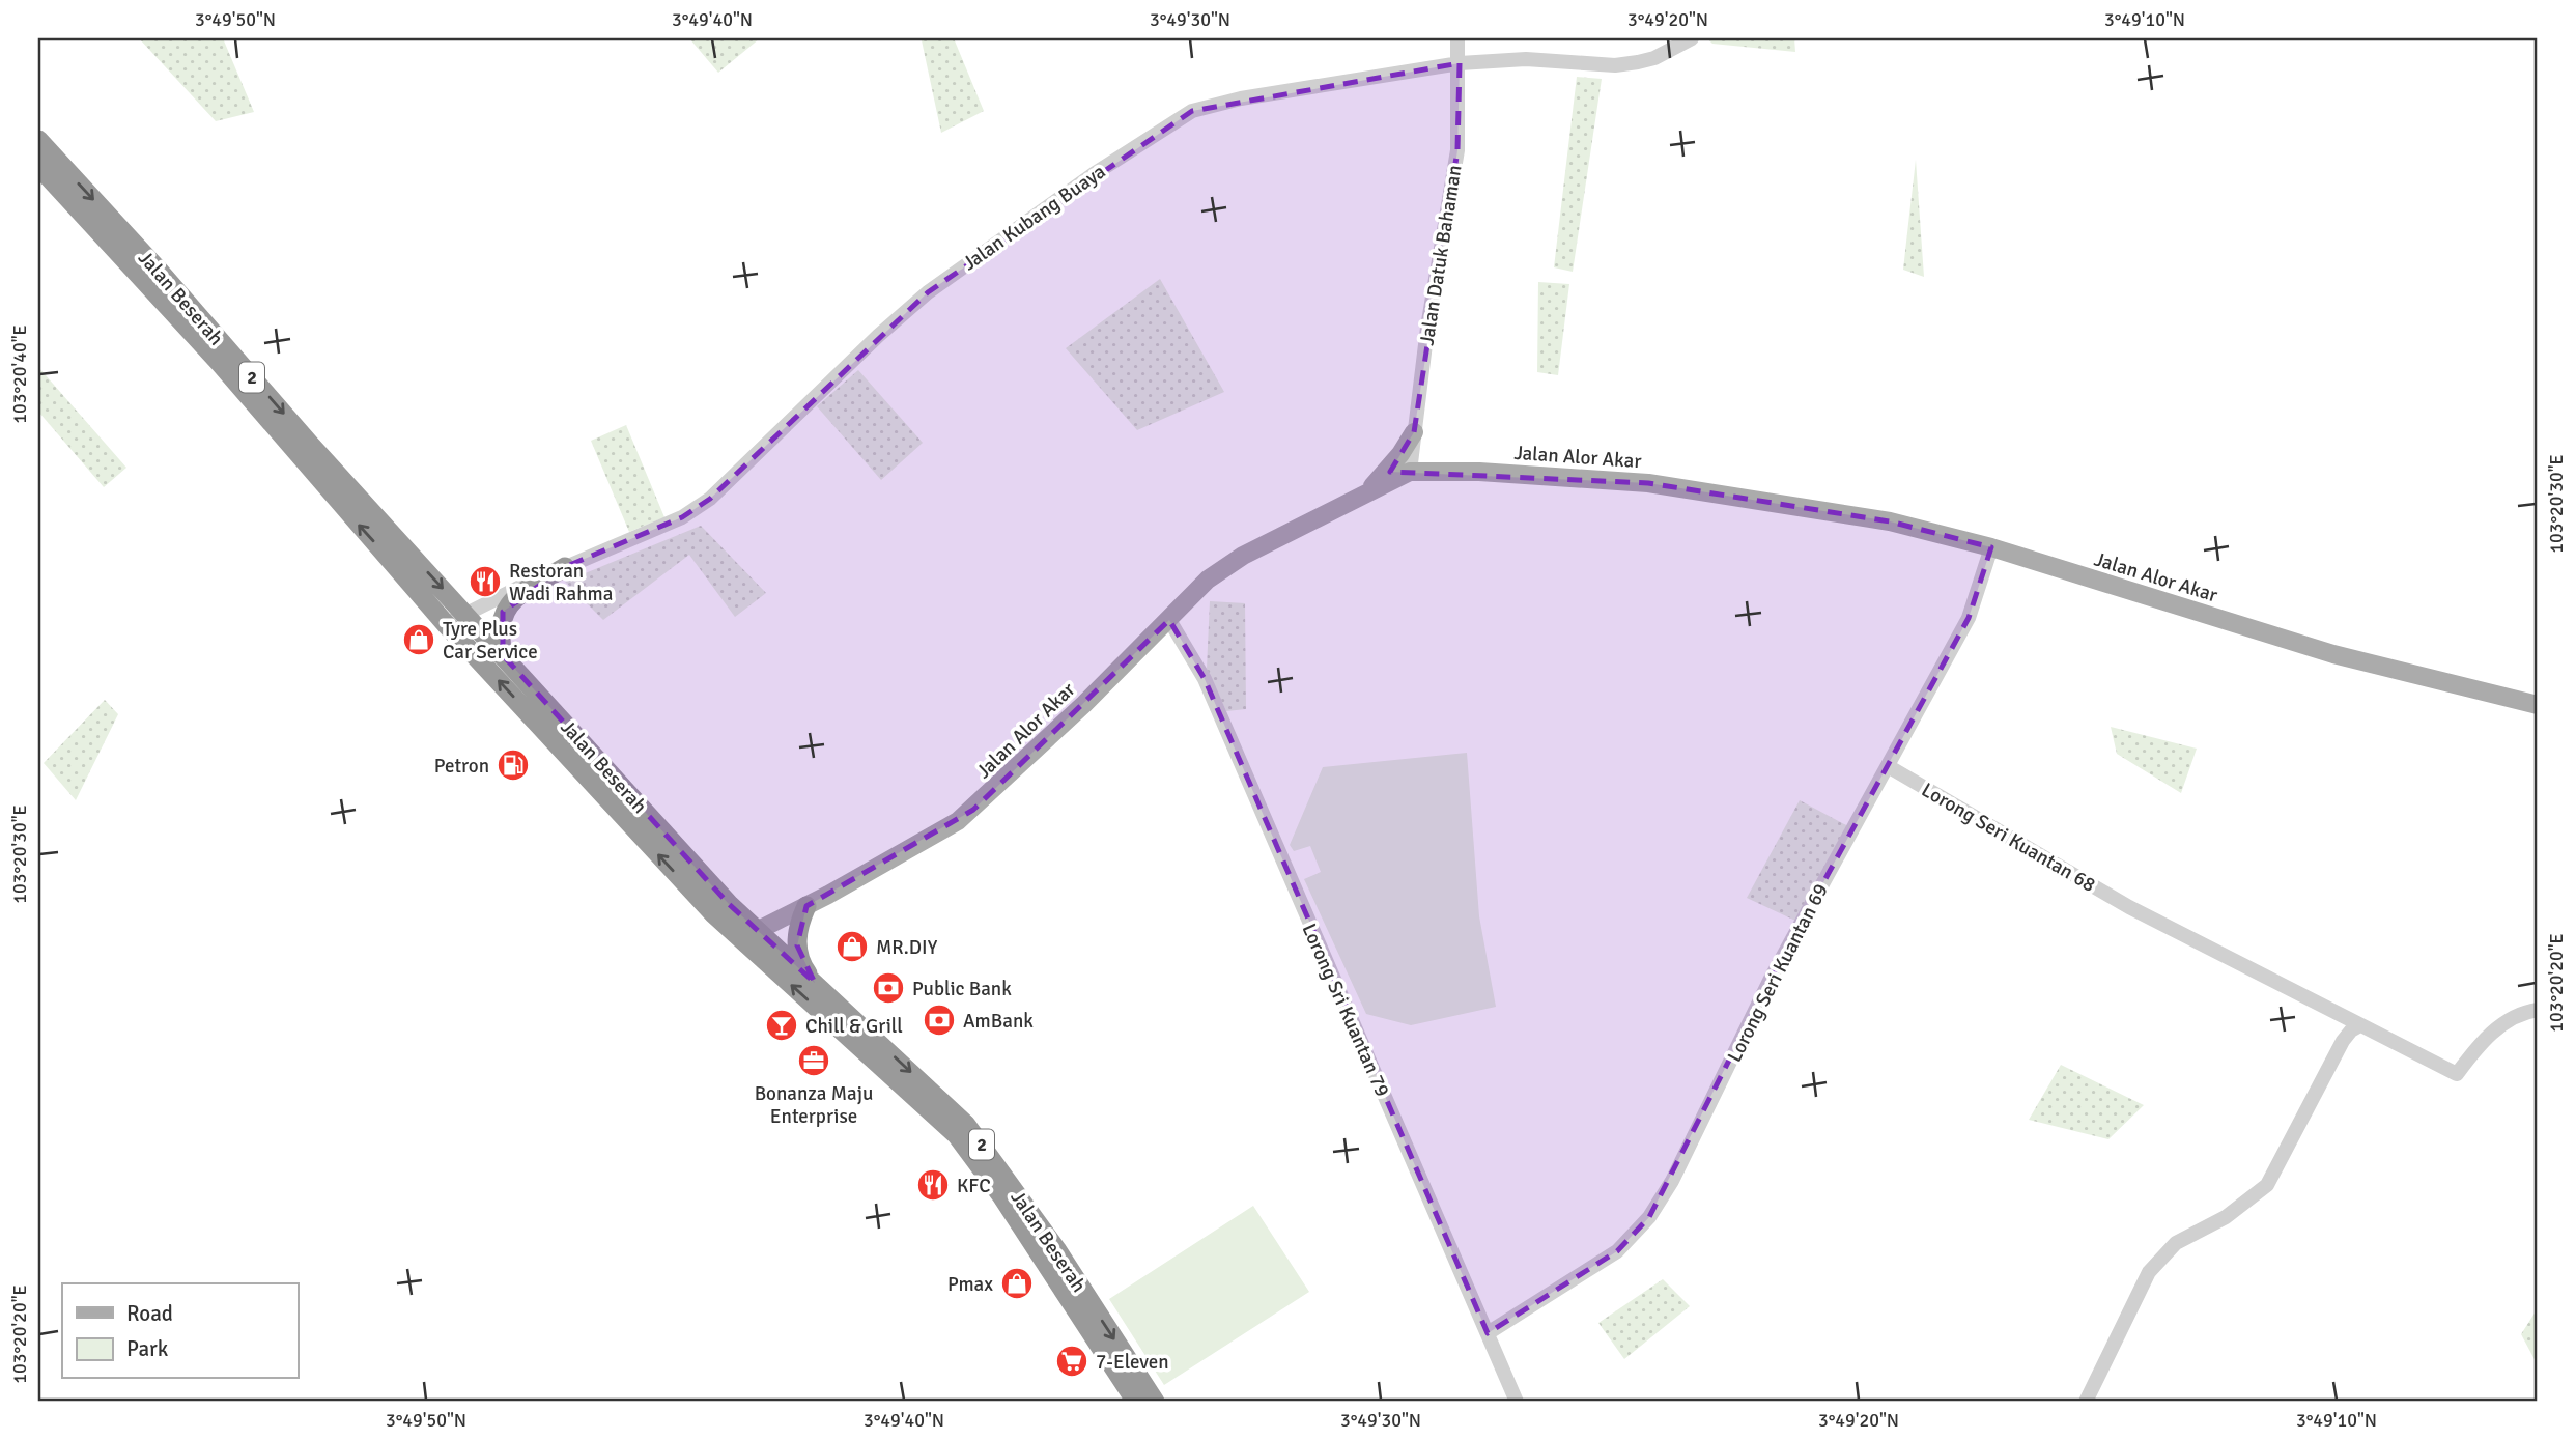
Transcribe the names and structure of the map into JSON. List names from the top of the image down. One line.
{"streets":{"highway":["Jalan Beserah","2"],"main road":["Jalan Alor Akar"],"street":["Jalan Kubang Buaya","Jalan Datuk Bahaman","Lorong Seri Kuantan 68","Lorong Seri Kuantan 69","Lorong Sri Kuantan 79"]},"crossings":[["Jalan Kubang Buaya","Jalan Datuk Bahaman"],["Jalan Kubang Buaya","Jalan Beserah"],["Jalan Datuk Bahaman","Jalan Alor Akar"],["Jalan Beserah","Jalan Alor Akar"],["Jalan Alor Akar","Lorong Seri Kuantan 69"],["Jalan Alor Akar","Lorong Sri Kuantan 79"],["Lorong Seri Kuantan 68","Lorong Seri Kuantan 69"],["Lorong Seri Kuantan 69","Lorong Sri Kuantan 79"]],"places":{"restaurant":["Restoran Wadi Rahma","KFC"],"shop":["Tyre Plus Car Service","MR.DIY","Pmax"],"fuel station":["Petron"],"bank":["Public Bank","AmBank"],"bar":["Chill & Grill"],"office":["Bonanza Maju Enterprise"],"supermarket":["7-Eleven"]},"legend":["Road","Park"],"coordinates":["3°49'50\"N","3°49'40\"N","3°49'30\"N","3°49'20\"N","3°49'10\"N","103°20'40\"E","103°20'30\"E","103°20'20\"E"]}
